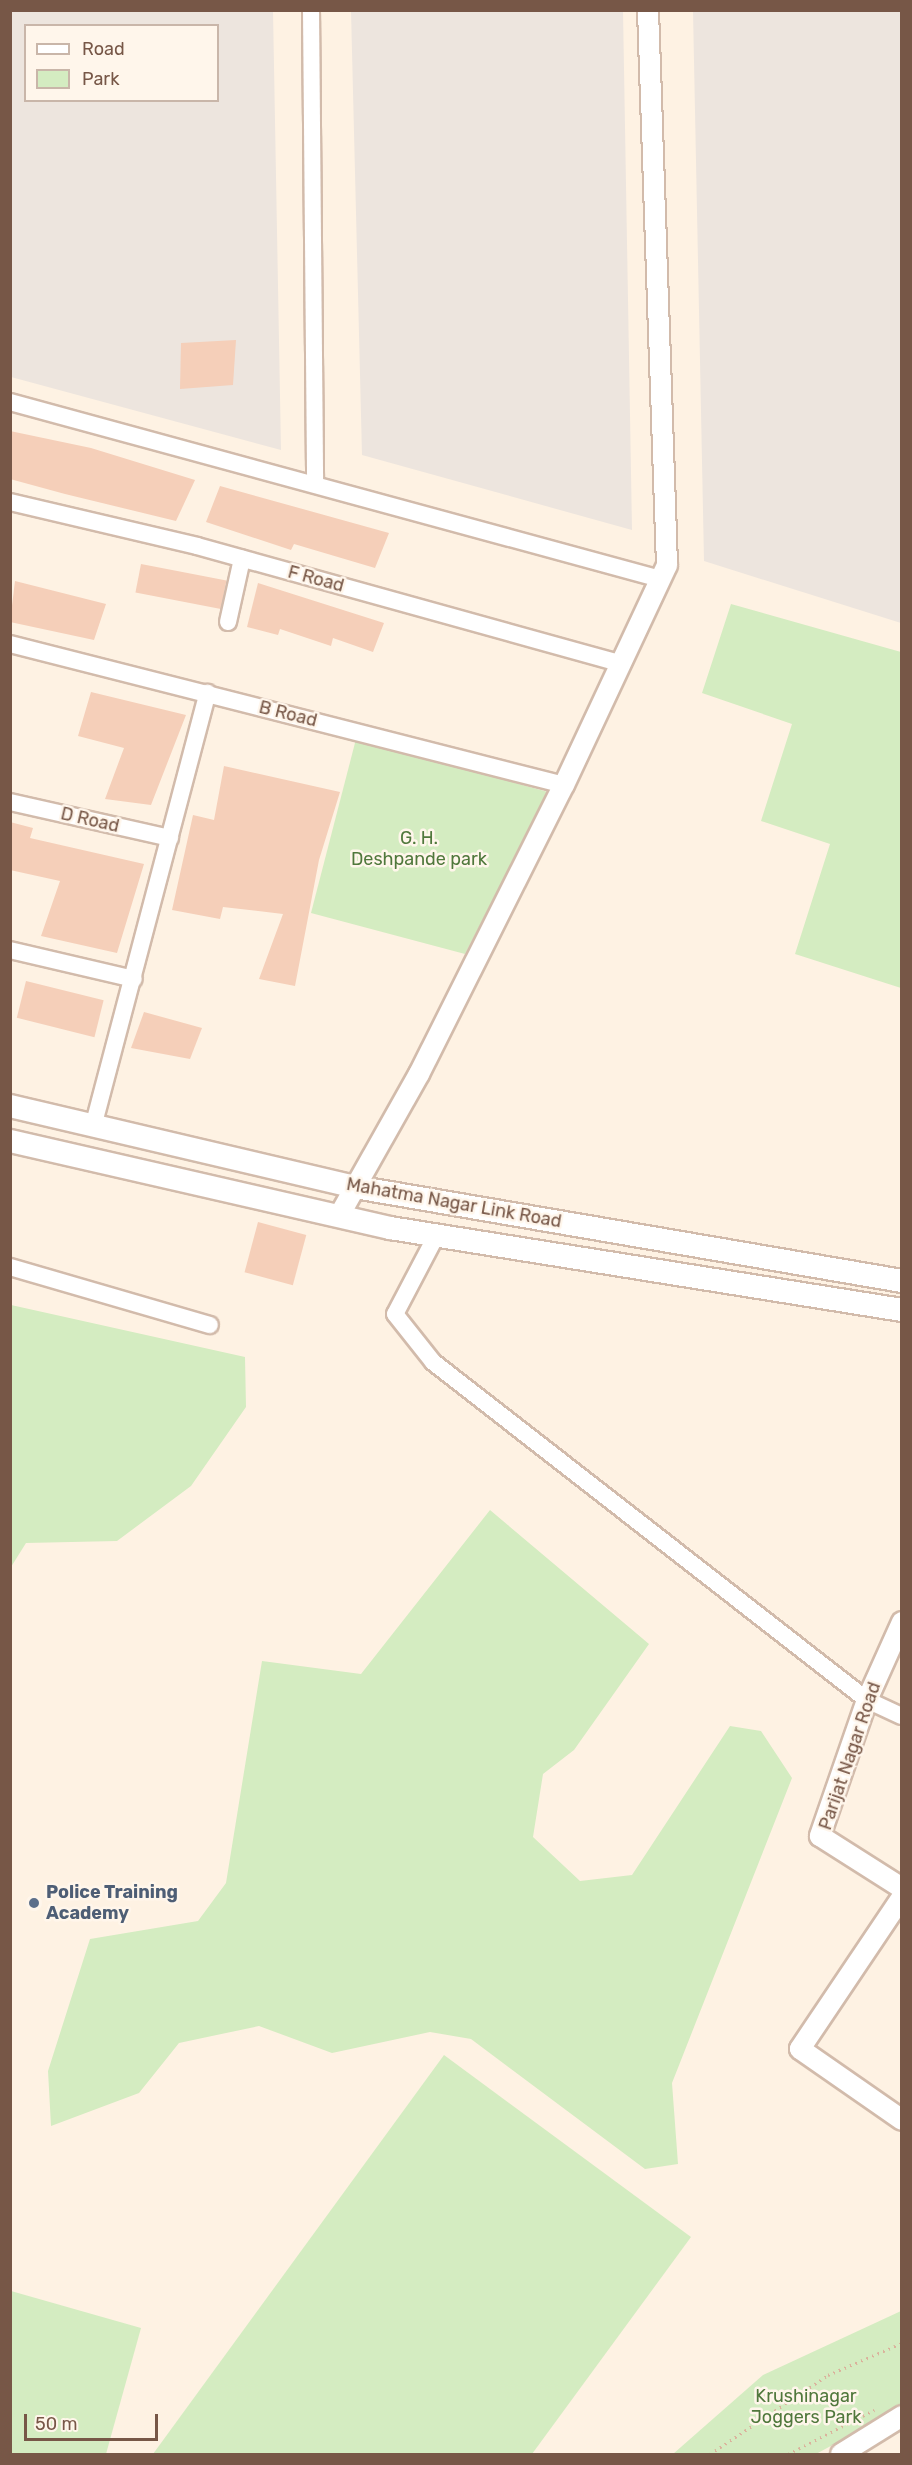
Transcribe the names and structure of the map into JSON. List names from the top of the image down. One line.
{"streets":{"main road":["Mahatma Nagar Link Road"],"street":["F Road","B Road","D Road","Parijat Nagar Road"]},"parks":["G. H. Deshpande park","Krushinagar Joggers Park"],"places":["Police Training Academy"],"legend":["Road","Park"],"scale_bar":"50 m"}
